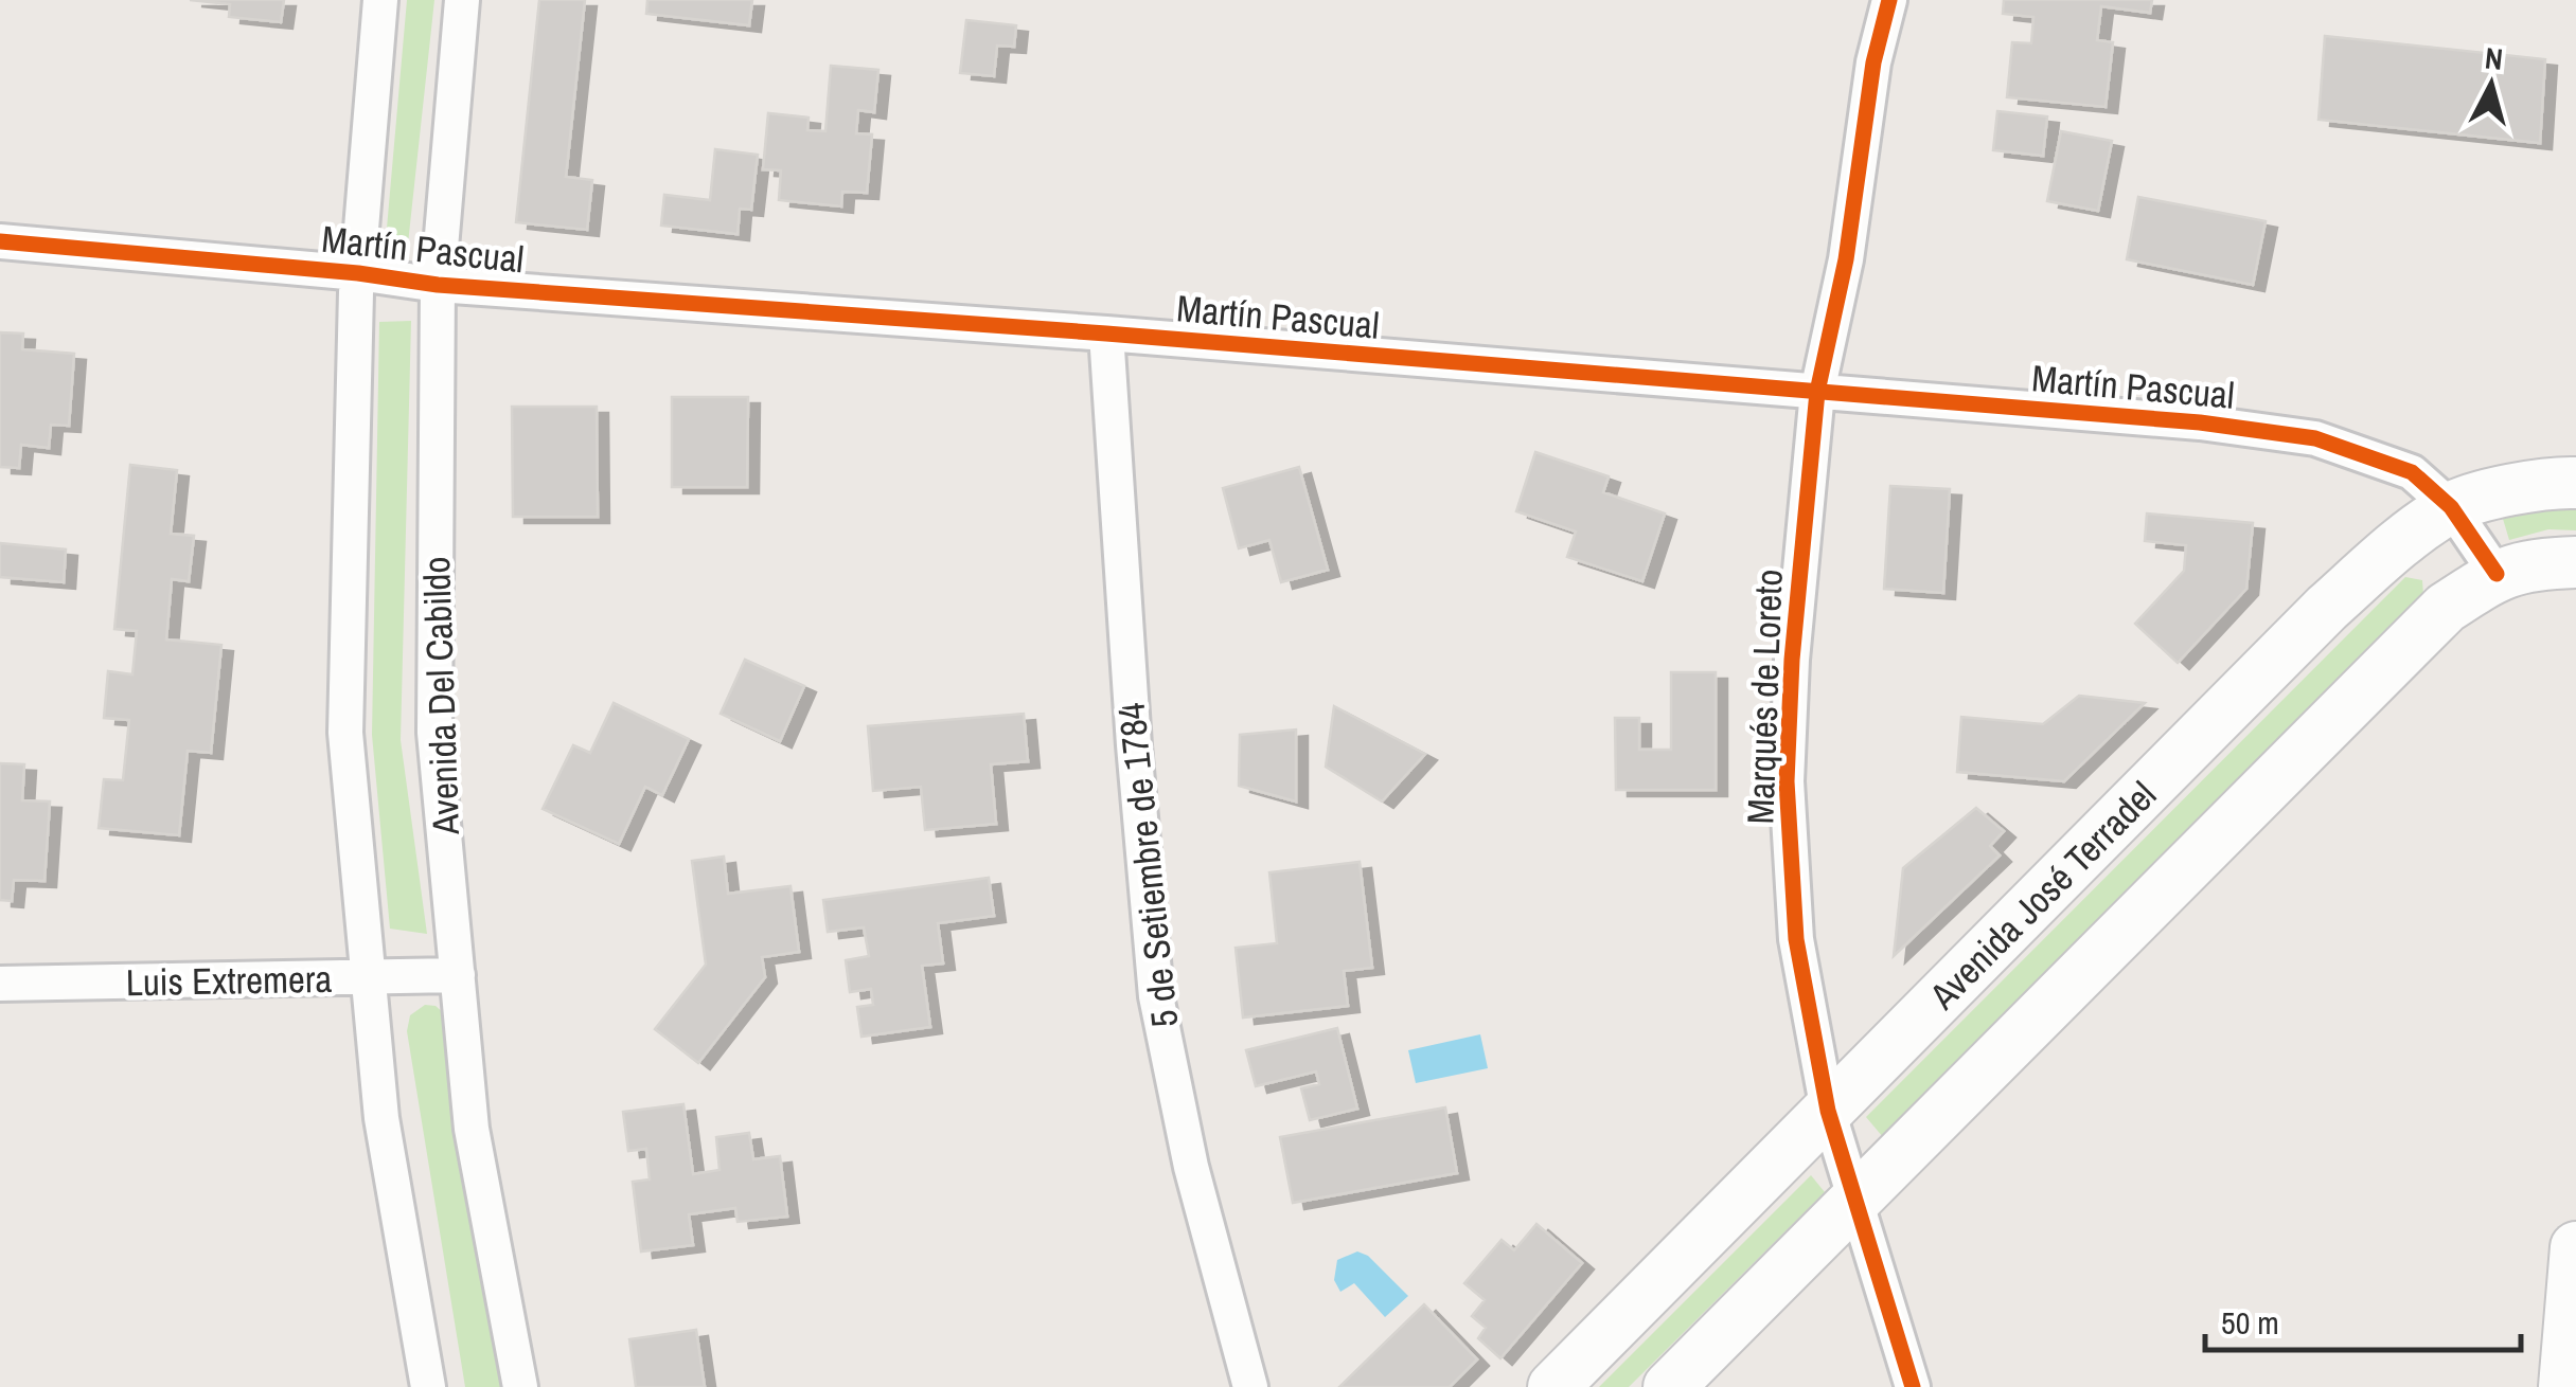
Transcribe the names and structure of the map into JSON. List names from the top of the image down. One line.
{"streets":{"street":["Martín Pascual","Avenida Del Cabildo","Marqués de Loreto","5 de Setiembre de 1784","Avenida José Terradel","Luis Extremera"]},"crossings":[["Martín Pascual","Avenida Del Cabildo"],["Martín Pascual","Marqués de Loreto"],["Martín Pascual","5 de Setiembre de 1784"],["Martín Pascual","Avenida José Terradel"],["Avenida Del Cabildo","Luis Extremera"],["Marqués de Loreto","Avenida José Terradel"]],"scale_bar":"50 m","north":"top"}
